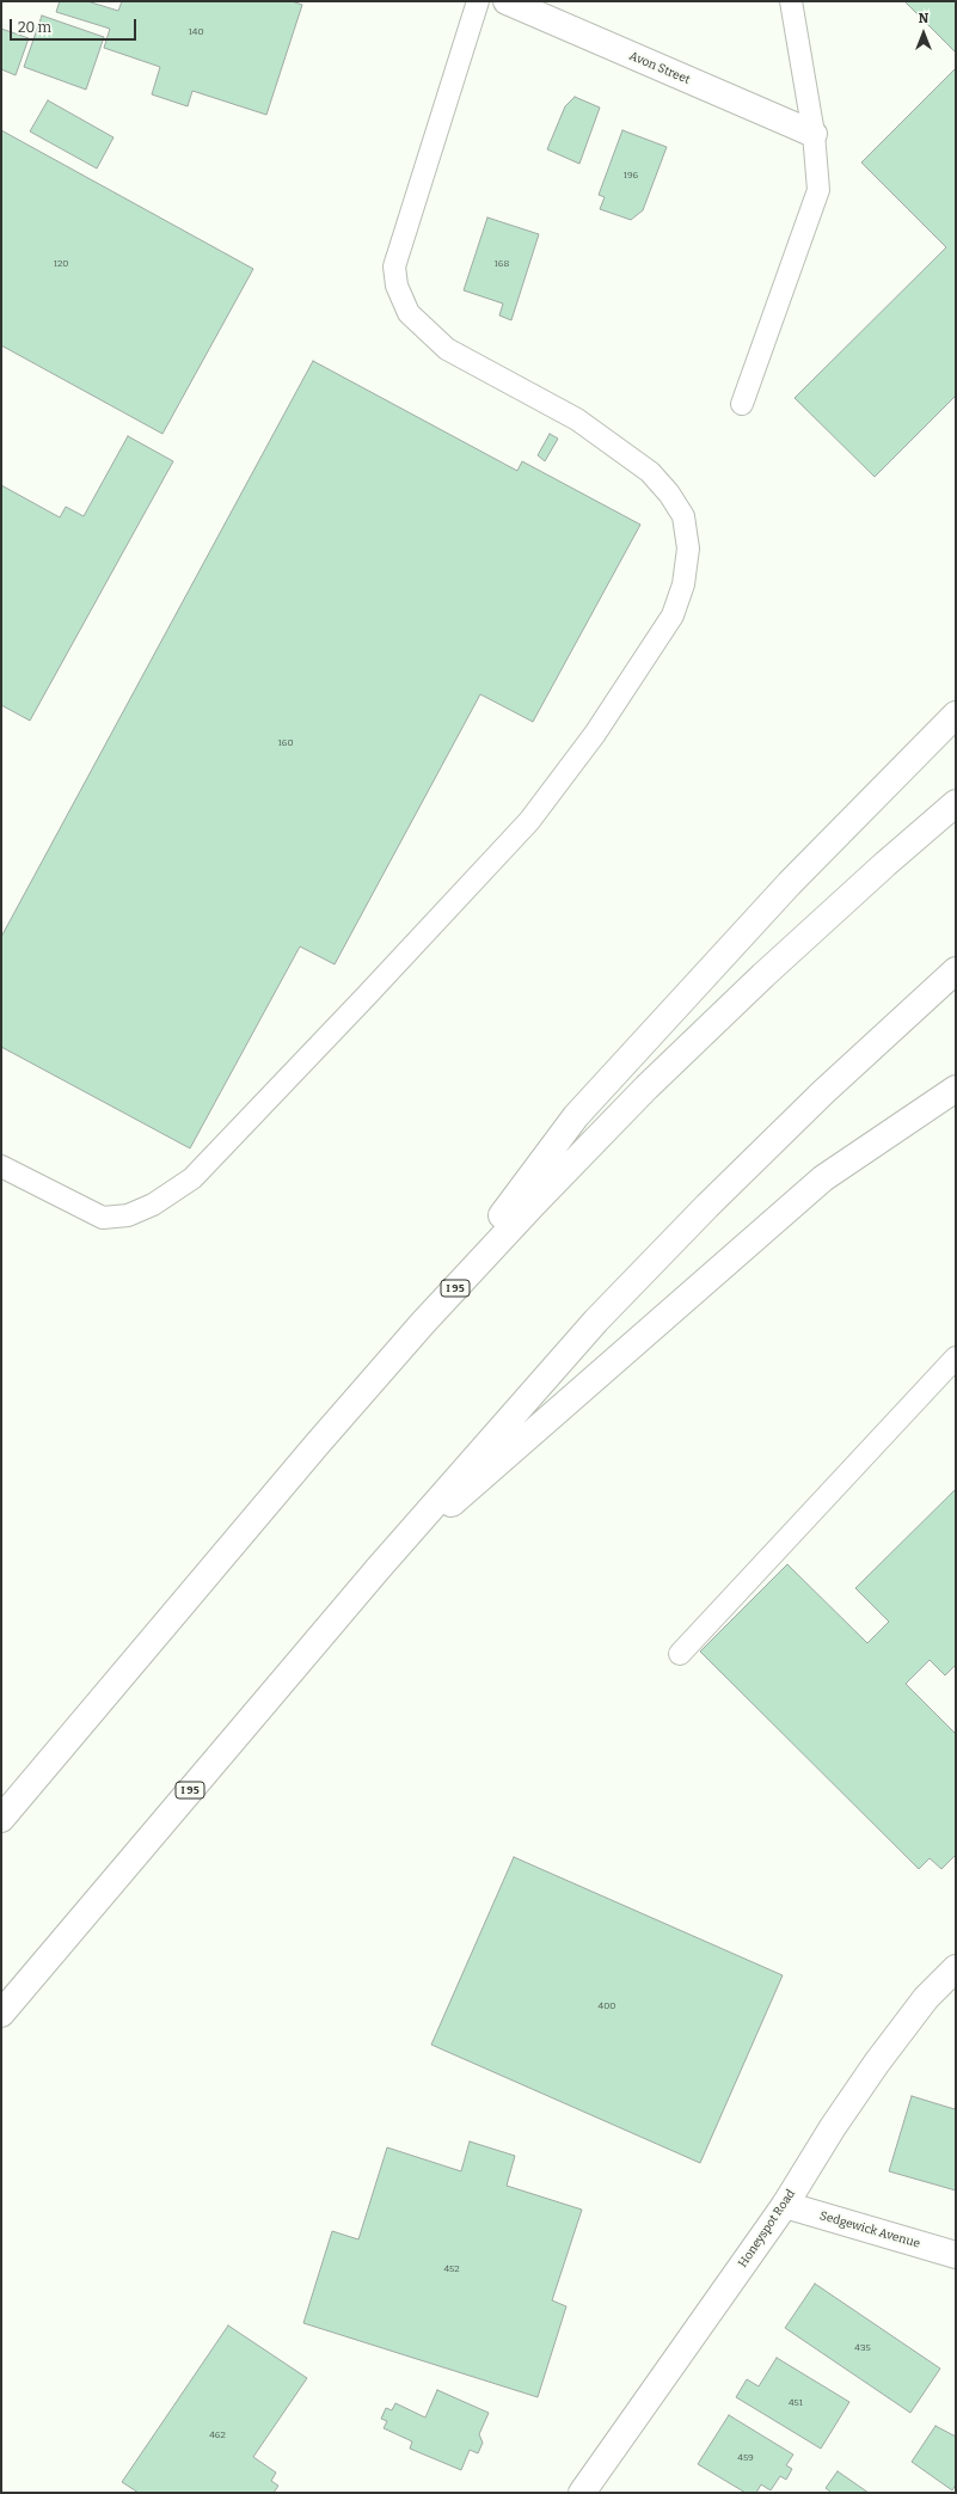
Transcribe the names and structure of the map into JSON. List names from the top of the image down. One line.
{"streets":{"main road":["Avon Street","I 95","Honeyspot Road","Sedgewick Avenue"]},"crossings":[["Honeyspot Road","Sedgewick Avenue"]],"house_numbers":["140","196","120","168","160","400","452","435","451","462","459"],"scale_bar":"20 m","north":"top"}
